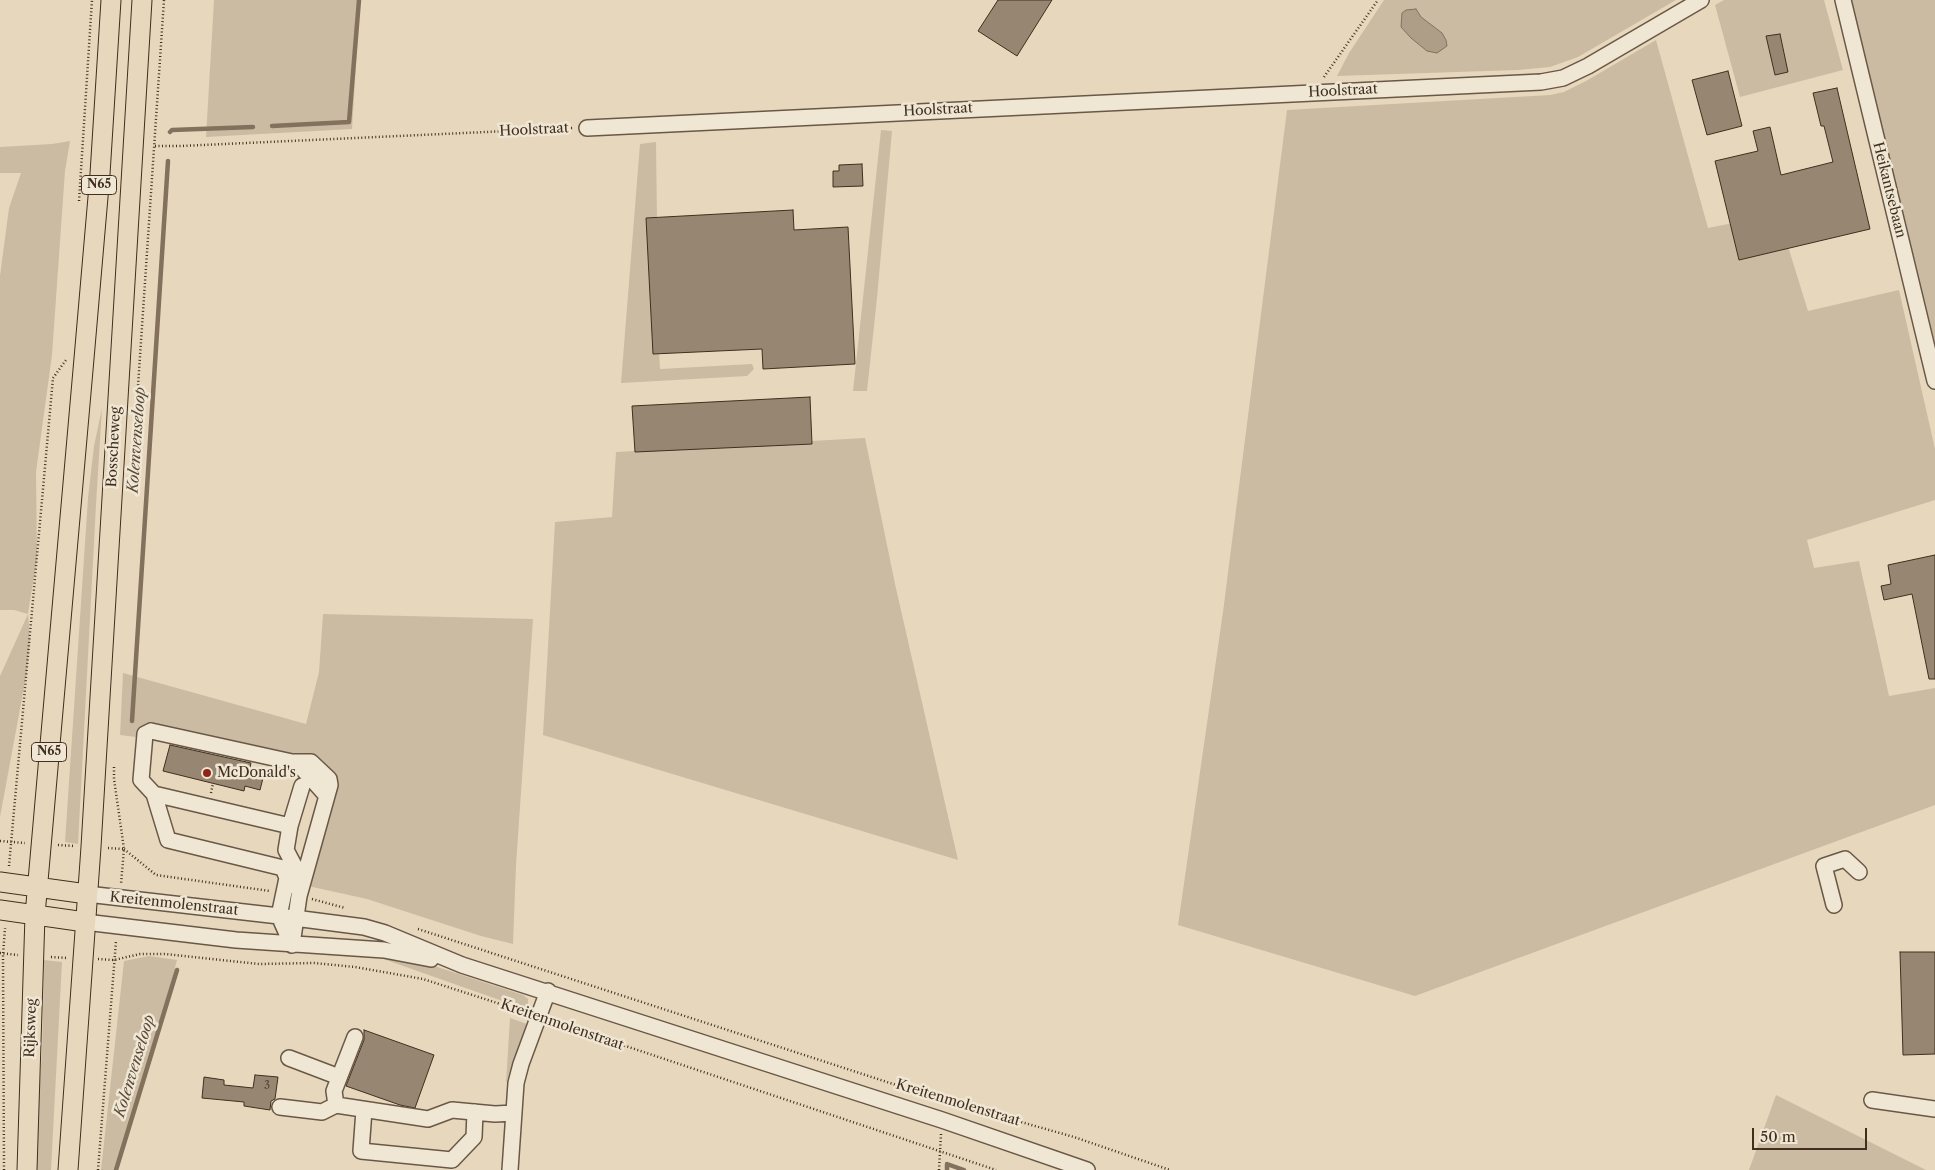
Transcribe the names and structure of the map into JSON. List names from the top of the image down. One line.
{"streets":{"main road":["N65","Bosscheweg","Rijksweg"],"street":["Hoolstraat","Heikantsebaan","Kreitenmolenstraat"]},"crossings":[["N65","Bosscheweg"],["N65","Kreitenmolenstraat"],["N65","Rijksweg"],["Bosscheweg","Kreitenmolenstraat"],["Kreitenmolenstraat","Rijksweg"]],"water":["Kolenvenseloop"],"places":["McDonald's"],"house_numbers":["3"],"scale_bar":"50 m"}
